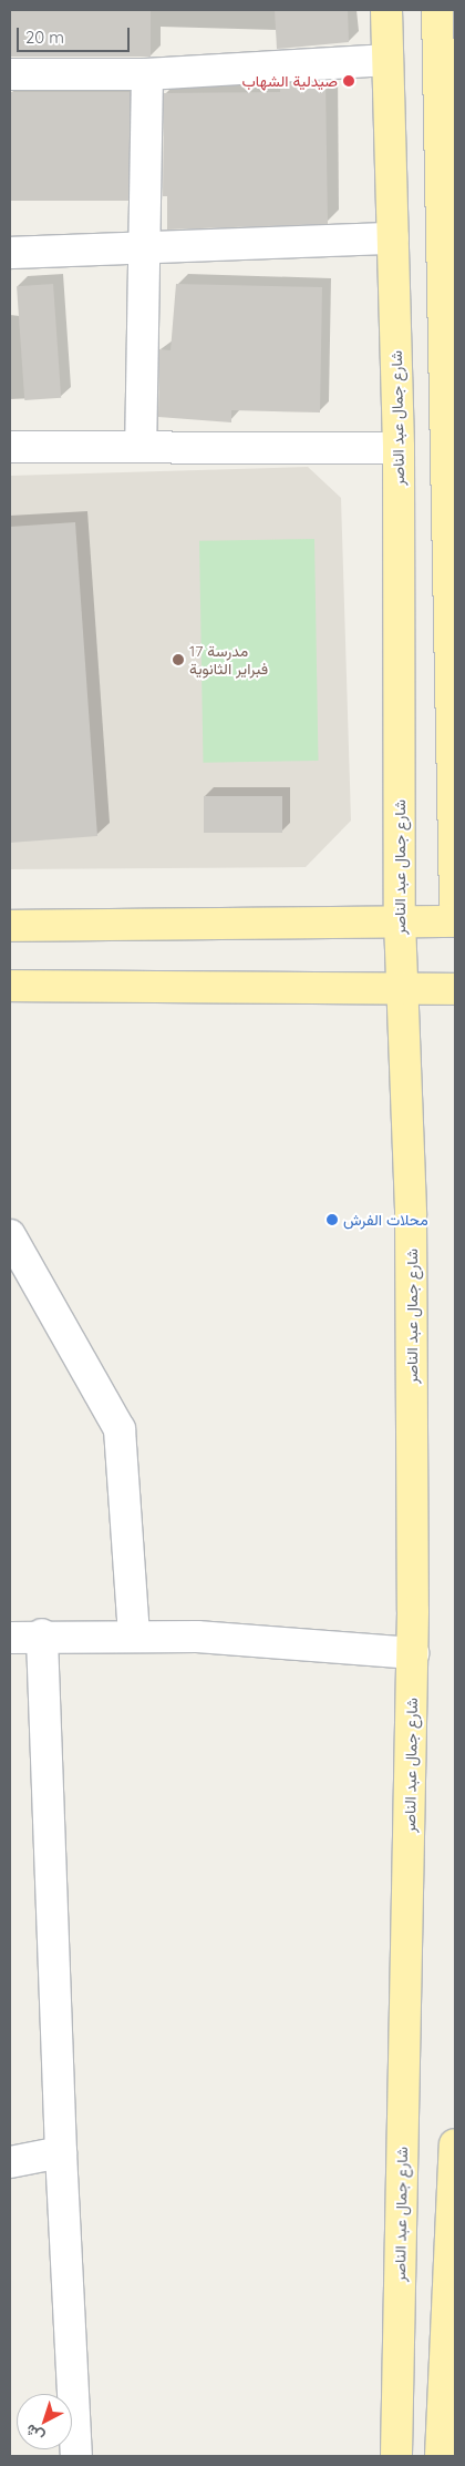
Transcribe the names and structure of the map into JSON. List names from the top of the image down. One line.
{"streets":{"main road":["شارع جمال عبد الناصر"]},"places":["صيدلية الشهاب","مدرسة 17 فبراير الثانوية","محلات الفرش"],"scale_bar":"20 m","north":"bottom left"}
